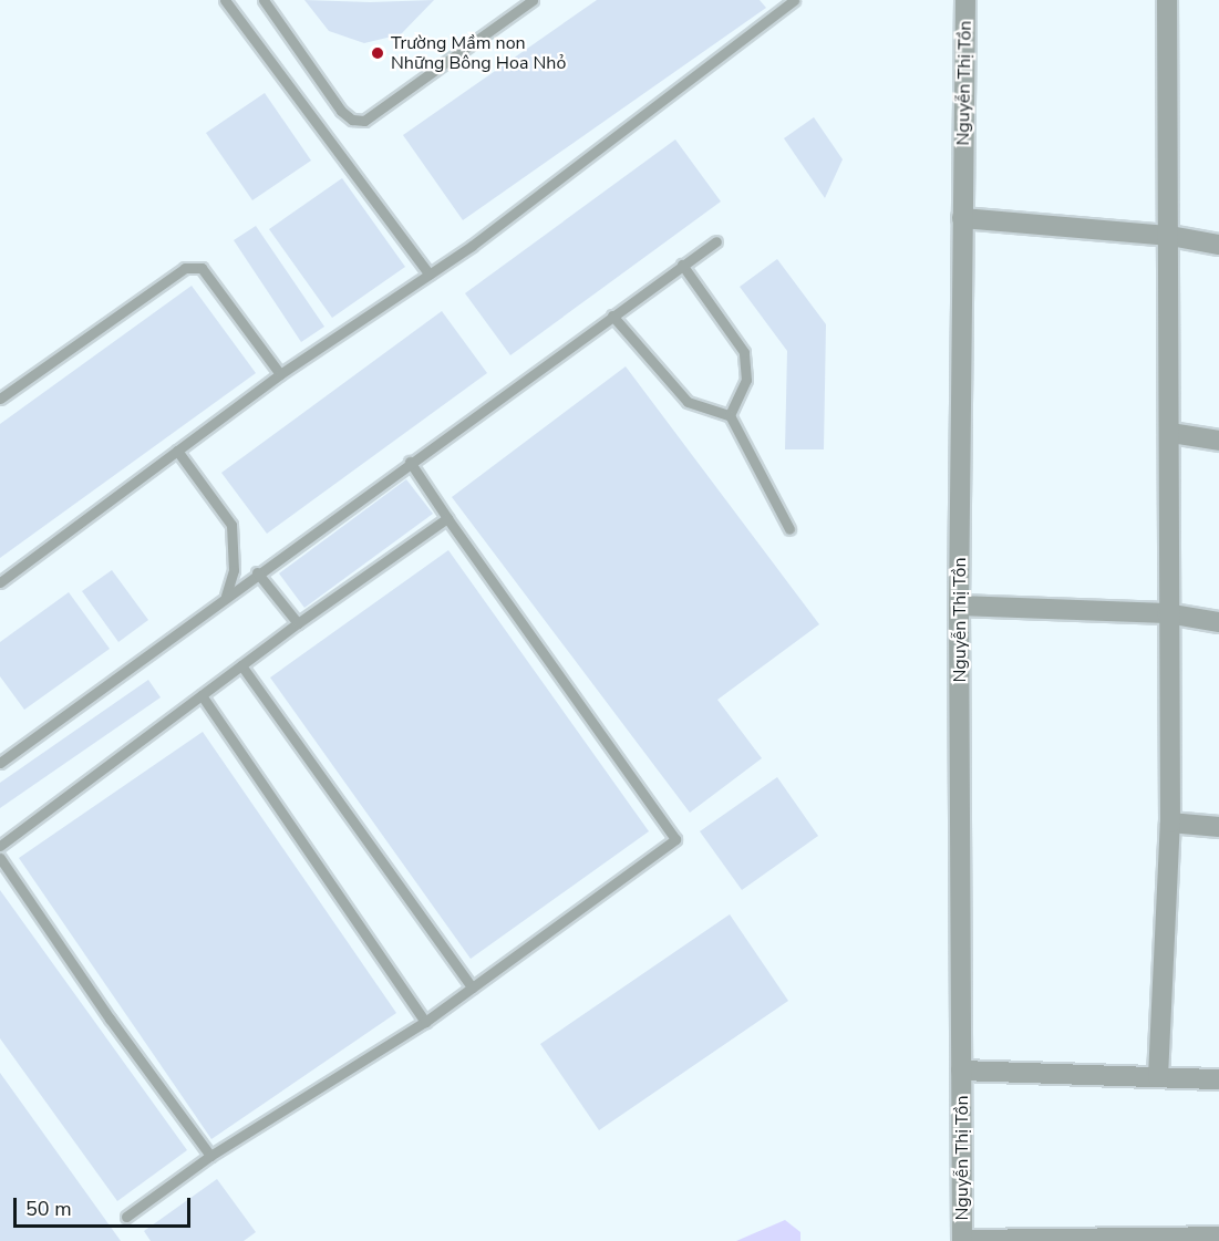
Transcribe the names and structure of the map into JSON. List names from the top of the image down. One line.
{"streets":{"street":["Nguyễn Thị Tồn"]},"places":["Trường Mầm non Những Bông Hoa Nhỏ"],"scale_bar":"50 m"}
